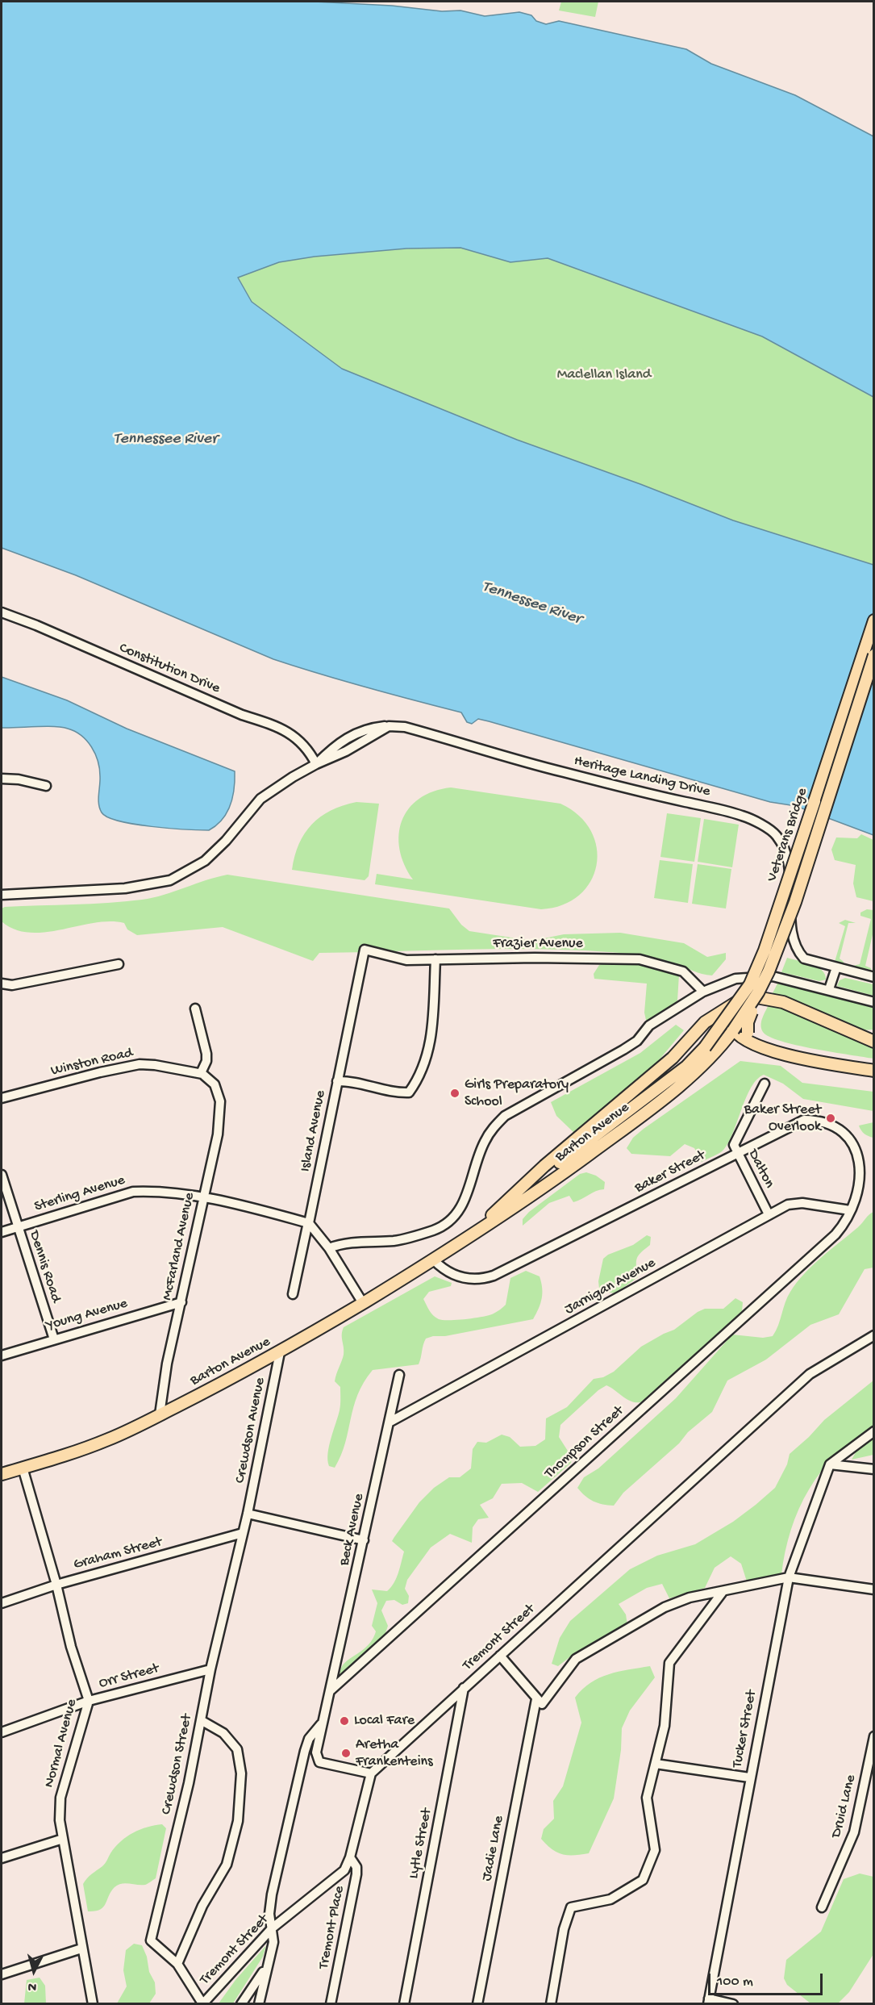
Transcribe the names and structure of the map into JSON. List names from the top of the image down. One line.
{"streets":{"main road":["Veterans Bridge","Barton Avenue"],"street":["Constitution Drive","Heritage Landing Drive","Frazier Avenue","Winston Road","Island Avenue","Dalton","Baker Street","Sterling Avenue","McFarland Avenue","Dennis Road","Jarnigan Avenue","Young Avenue","Crewdson Avenue","Thompson Street","Beck Avenue","Graham Street","Tremont Street","Orr Street","Tucker Street","Normal Avenue","Crewdson Street","Druid Lane","Lytle Street","Jadie Lane","Tremont Place"]},"crossings":[["Constitution Drive","Heritage Landing Drive"],["Veterans Bridge","Barton Avenue"],["Frazier Avenue","Island Avenue"],["Winston Road","McFarland Avenue"],["Island Avenue","Sterling Avenue"],["Barton Avenue","Baker Street"],["Barton Avenue","McFarland Avenue"],["Barton Avenue","Crewdson Avenue"],["Barton Avenue","Normal Avenue"],["Dalton","Baker Street"],["Dalton","Jarnigan Avenue"],["Baker Street","Jarnigan Avenue"],["Baker Street","Thompson Street"],["Sterling Avenue","McFarland Avenue"],["Sterling Avenue","Dennis Road"],["McFarland Avenue","Young Avenue"],["Dennis Road","Young Avenue"],["Jarnigan Avenue","Thompson Street"],["Jarnigan Avenue","Beck Avenue"],["Crewdson Avenue","Crewdson Street"],["Thompson Street","Beck Avenue"],["Graham Street","Normal Avenue"],["Graham Street","Crewdson Street"],["Tremont Street","Crewdson Street"],["Tremont Street","Lytle Street"],["Tremont Street","Tremont Place"],["Orr Street","Normal Avenue"],["Orr Street","Crewdson Street"]],"water":["Tennessee River"],"parks":["Maclellan Island"],"places":["Girls Preparatory School","Baker Street Overlook","Local Fare","Aretha Frankenteins"],"scale_bar":"100 m","north":"bottom"}
